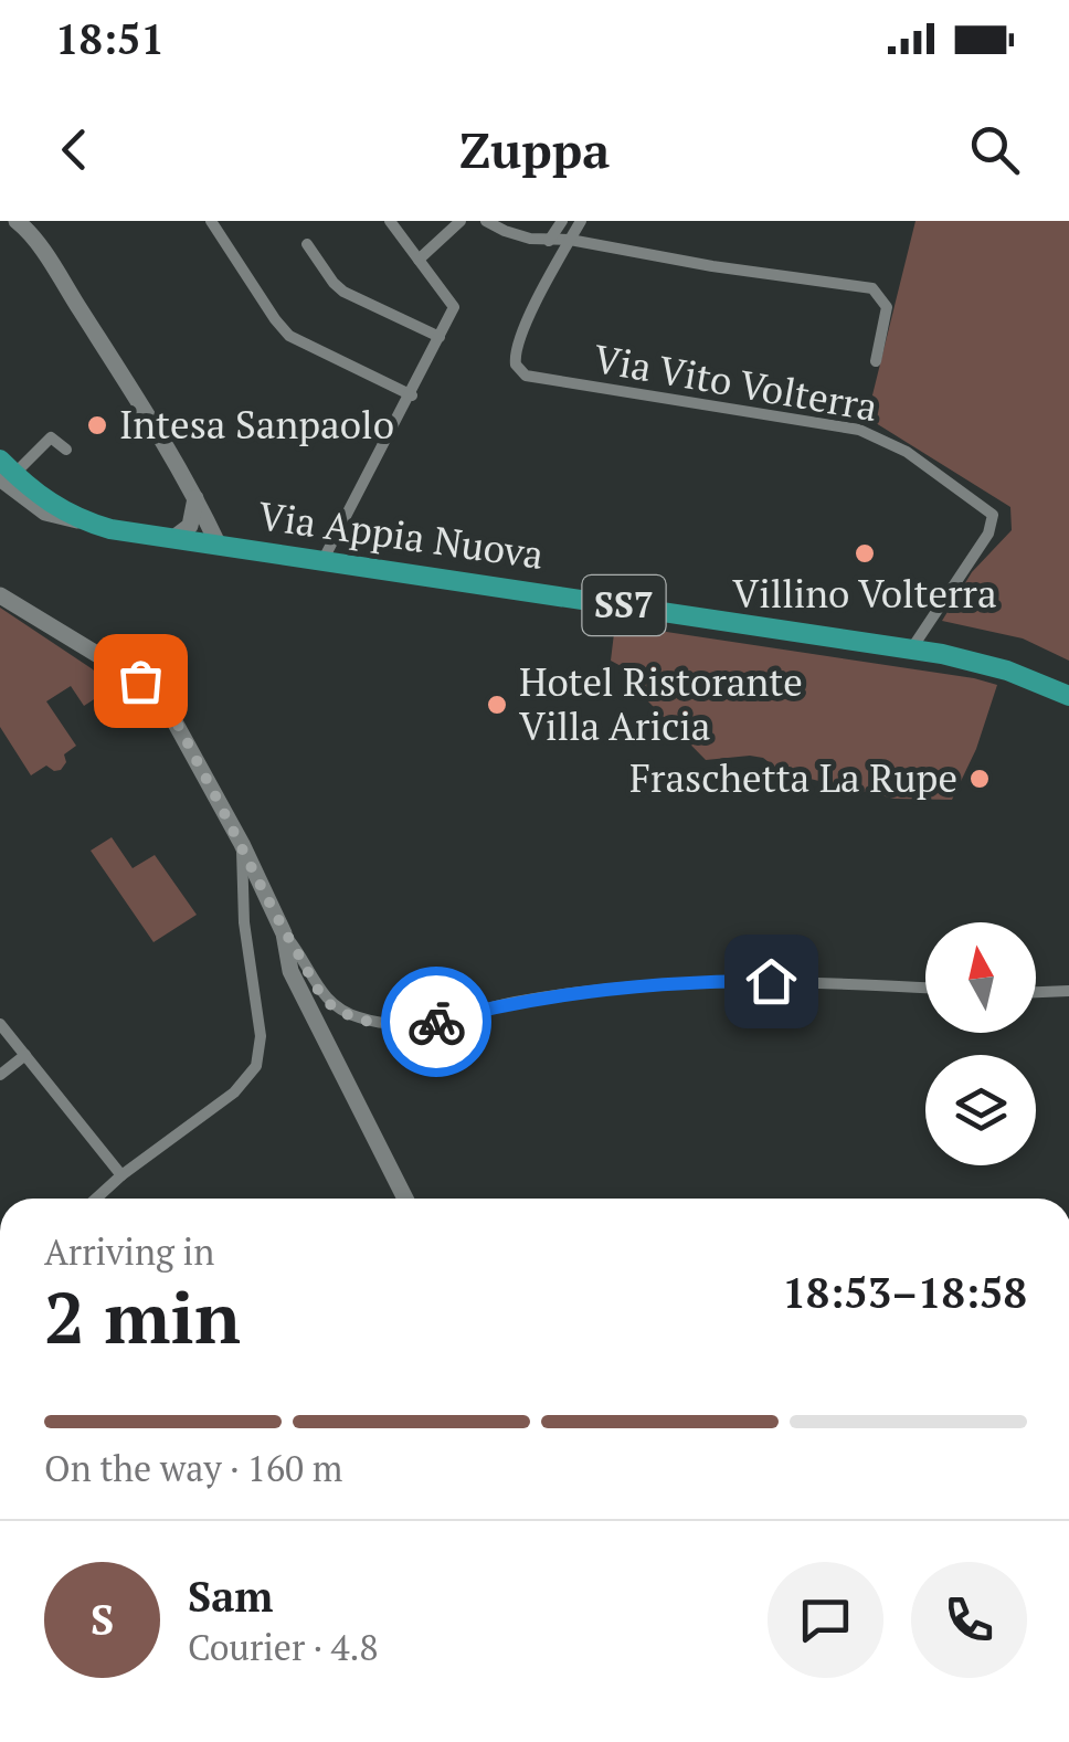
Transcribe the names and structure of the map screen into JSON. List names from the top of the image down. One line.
{"streets":{"main road":["Via Appia Nuova","SS7"],"street":["Via Vito Volterra"]},"crossings":[["Via Vito Volterra","Via Appia Nuova"]],"places":["Intesa Sanpaolo","Villino Volterra","Hotel Ristorante Villa Aricia","Fraschetta La Rupe"],"north":"top","page":{"status":"18:51","header":"Zuppa","heading":["2 min","Arriving in","18:53–18:58"],"panel":["Sam","Courier · 4.8"],"bar":"On the way · 160 m","round":"S"}}
